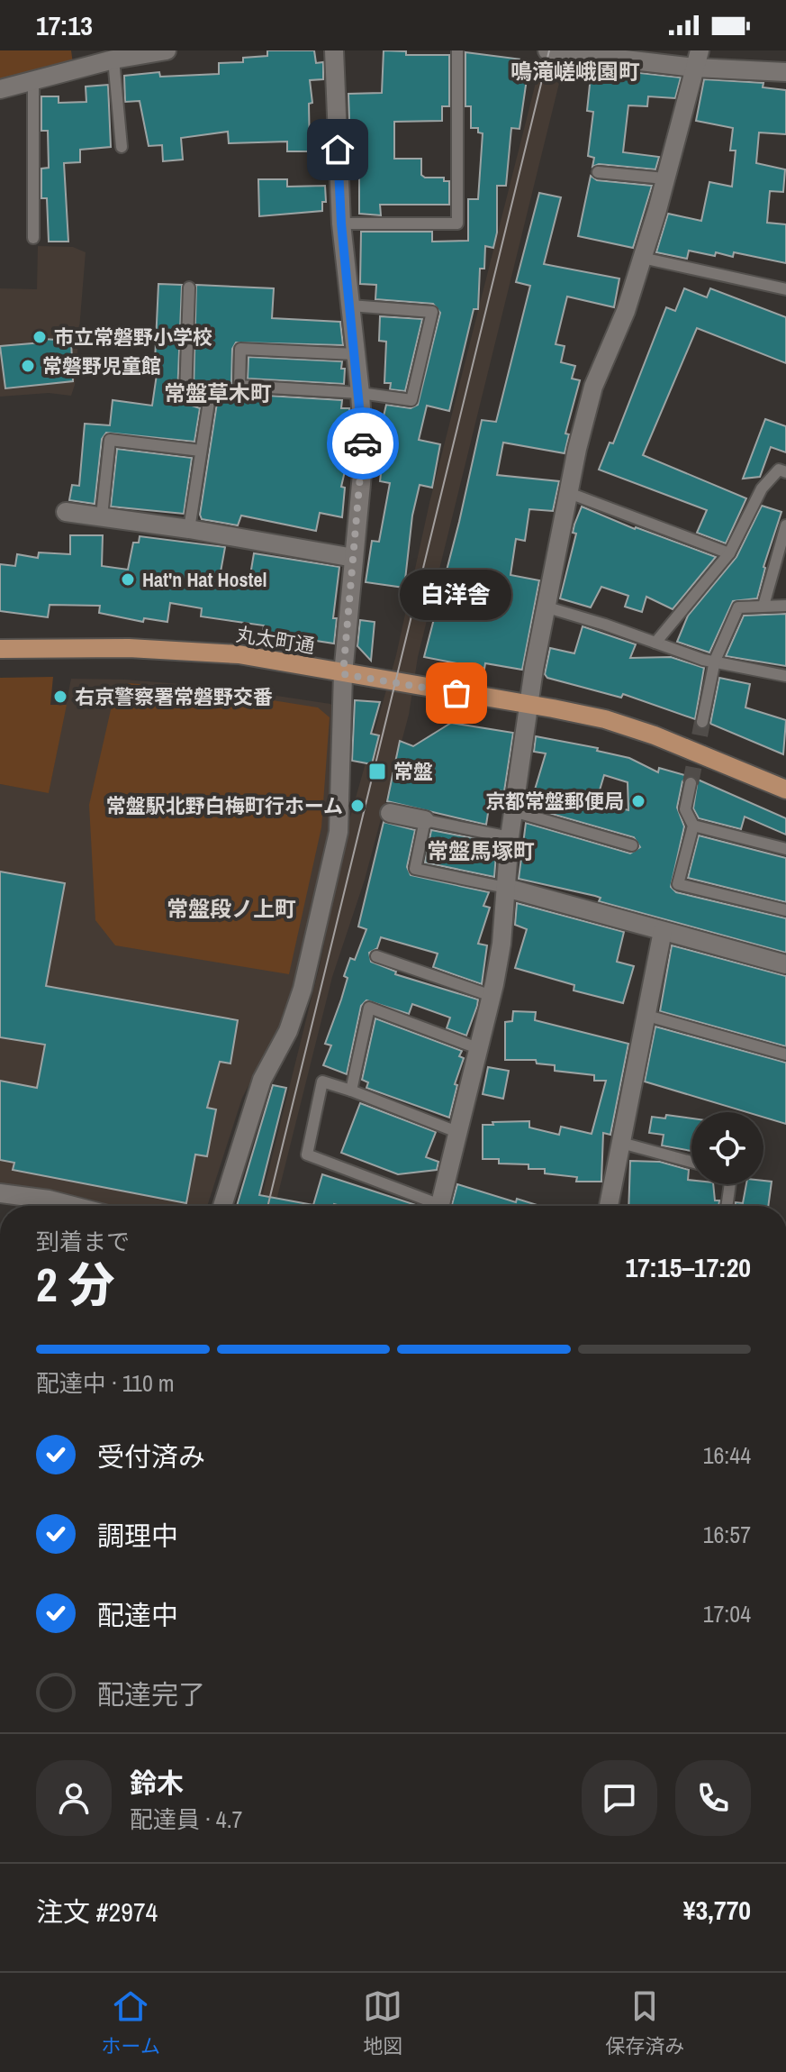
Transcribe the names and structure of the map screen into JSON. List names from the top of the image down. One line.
{"streets":{"main road":["丸太町通"]},"districts":["鳴滝嵯峨園町","常盤草木町","常盤馬塚町","常盤段ノ上町"],"places":{"other":["市立常磐野小学校","常磐野児童館","Hat'n Hat Hostel","白洋舎","右京警察署常磐野交番","京都常盤郵便局","常盤駅北野白梅町行ホーム"],"transit":["常盤"]},"page":{"status":"17:13","bubble":"白洋舎","heading":["2 分","到着まで","17:15–17:20"],"panel":["鈴木","配達員 · 4.7","注文 #2974","¥3,770"],"bar":"配達中 · 110 m","list":[["受付済み","16:44"],["調理中","16:57"],["配達中","17:04"],"配達完了"],"tabs":["ホーム","地図","保存済み"]}}
